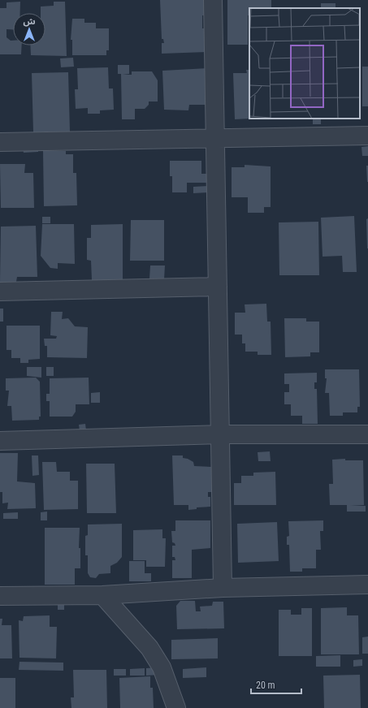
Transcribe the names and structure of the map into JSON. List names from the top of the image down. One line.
{"scale_bar":"20 m","north":"top"}
